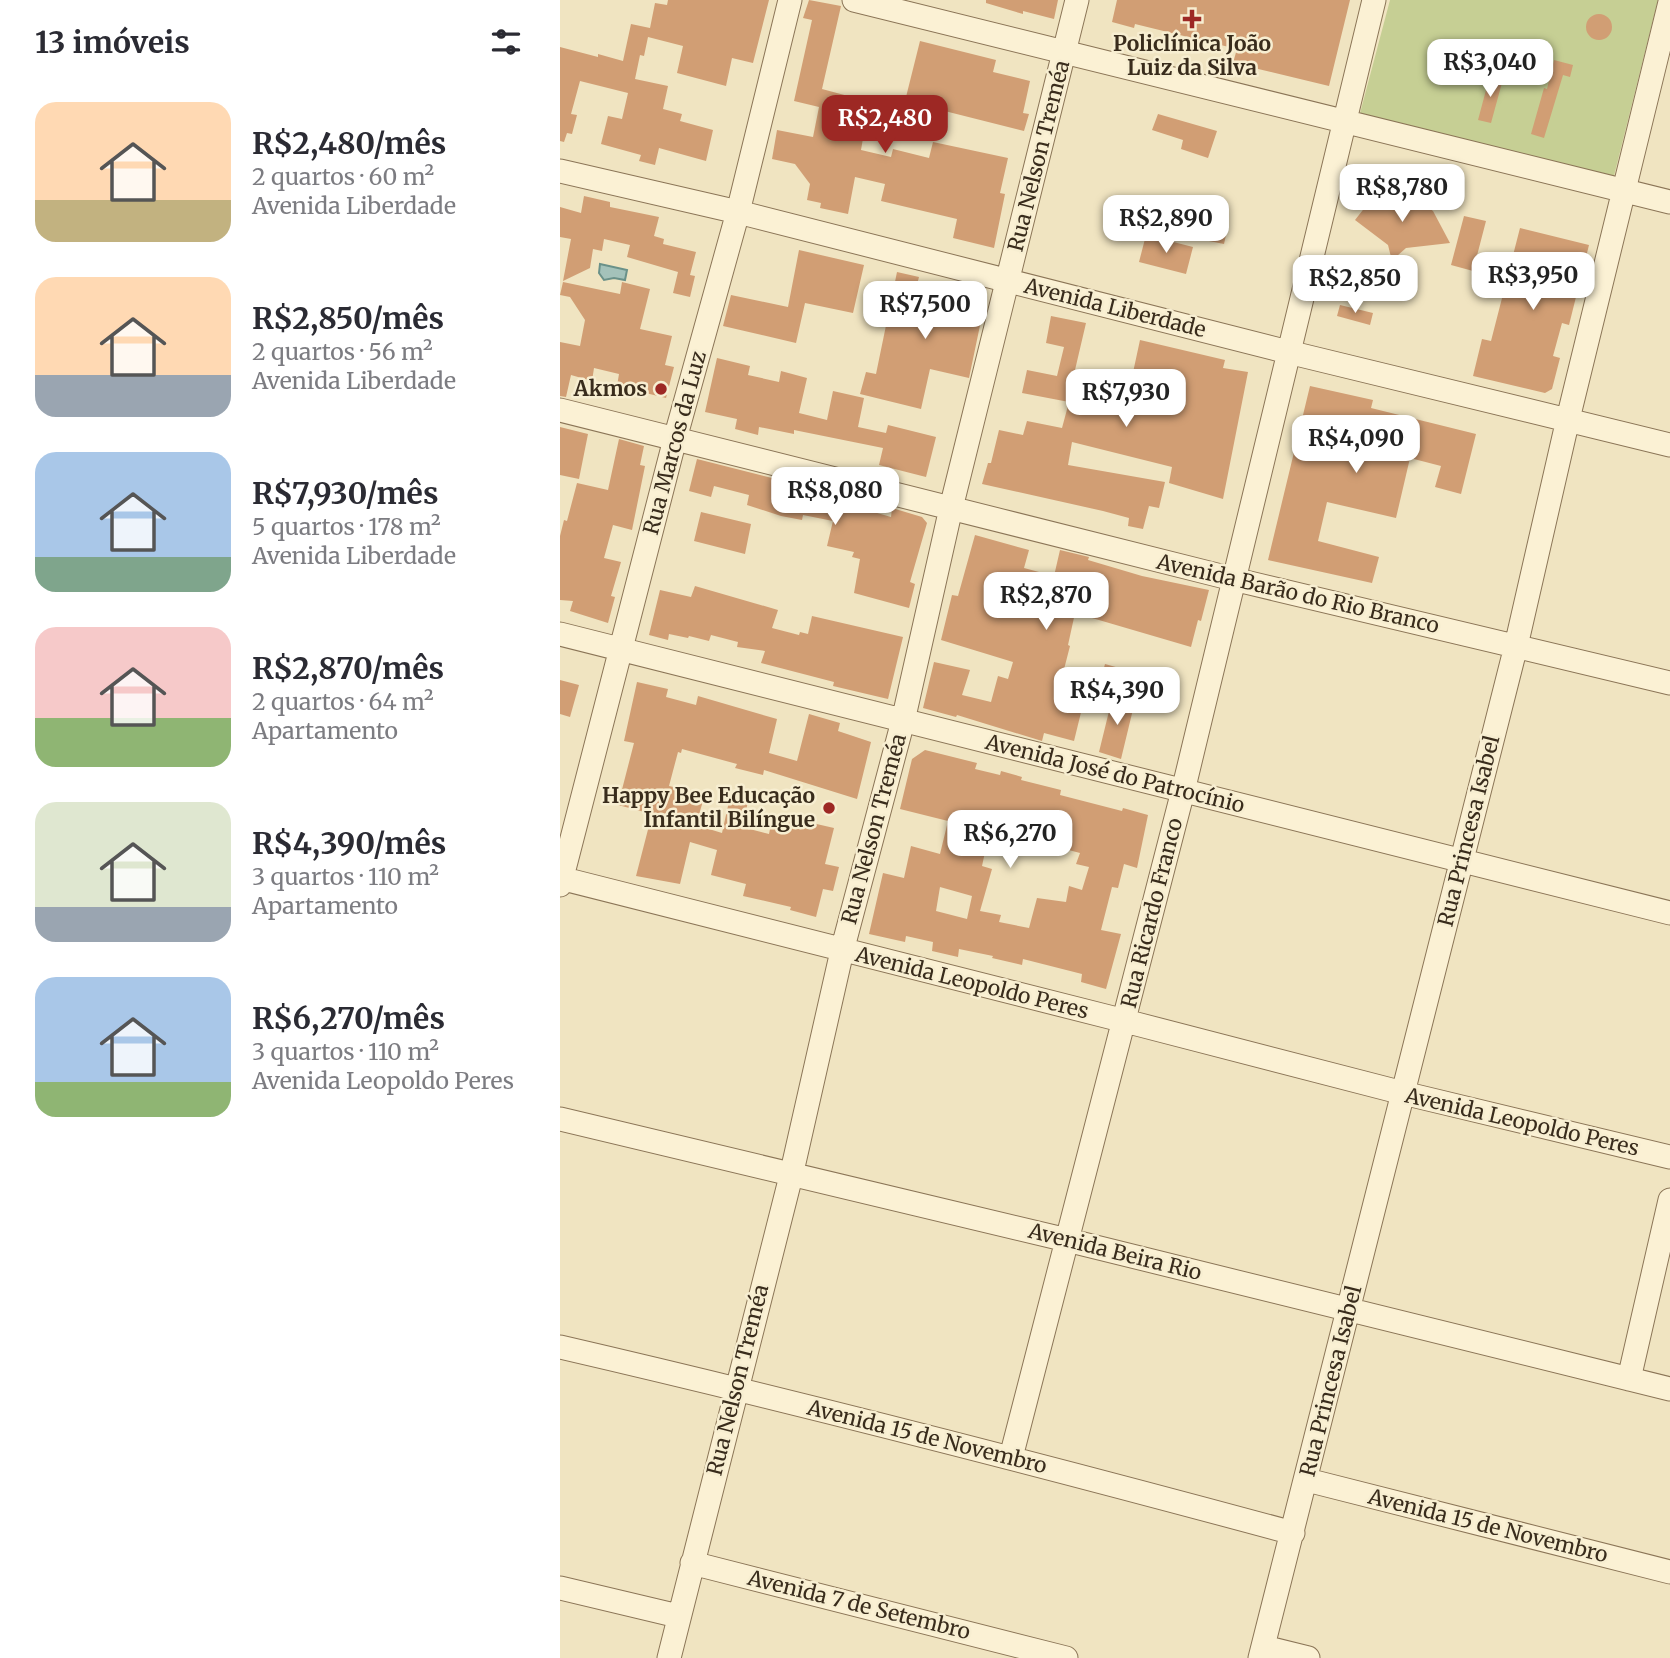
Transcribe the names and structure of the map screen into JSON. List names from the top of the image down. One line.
{"streets":{"street":["Rua Nelson Treméa","Avenida Liberdade","Rua Marcos da Luz","Avenida Barão do Rio Branco","Avenida José do Patrocínio","Rua Princesa Isabel","Rua Ricardo Franco","Avenida Leopoldo Peres","Avenida Beira Rio","Avenida 15 de Novembro","Avenida 7 de Setembro"]},"crossings":[["Rua Nelson Treméa","Avenida Liberdade"],["Rua Nelson Treméa","Avenida Barão do Rio Branco"],["Rua Nelson Treméa","Avenida José do Patrocínio"],["Rua Nelson Treméa","Avenida Leopoldo Peres"],["Rua Nelson Treméa","Avenida Beira Rio"],["Rua Nelson Treméa","Avenida 15 de Novembro"],["Rua Nelson Treméa","Avenida 7 de Setembro"],["Avenida Liberdade","Rua Marcos da Luz"],["Avenida Liberdade","Rua Princesa Isabel"],["Avenida Liberdade","Rua Ricardo Franco"],["Rua Marcos da Luz","Avenida Barão do Rio Branco"],["Rua Marcos da Luz","Avenida José do Patrocínio"],["Rua Marcos da Luz","Avenida Leopoldo Peres"],["Avenida Barão do Rio Branco","Rua Princesa Isabel"],["Avenida Barão do Rio Branco","Rua Ricardo Franco"],["Avenida José do Patrocínio","Rua Princesa Isabel"],["Avenida José do Patrocínio","Rua Ricardo Franco"],["Rua Princesa Isabel","Avenida Leopoldo Peres"],["Rua Princesa Isabel","Avenida Beira Rio"],["Rua Princesa Isabel","Avenida 15 de Novembro"],["Rua Ricardo Franco","Avenida Leopoldo Peres"],["Rua Ricardo Franco","Avenida Beira Rio"],["Rua Ricardo Franco","Avenida 15 de Novembro"]],"places":{"health":["Policlínica João Luiz da Silva"],"other":["Akmos","Happy Bee Educação Infantil Bilíngue"]},"page":{"heading":"13 imóveis","price":["R$3,040","R$2,480","R$8,780","R$2,890","R$3,950","R$2,850","R$7,500","R$7,930","R$4,090","R$8,080","R$2,870","R$4,390","R$6,270"],"list":[{"name":"R$2,480/mês","note":"2 quartos · 60 m² · Avenida Liberdade"},{"name":"R$2,850/mês","note":"2 quartos · 56 m² · Avenida Liberdade"},{"name":"R$7,930/mês","note":"5 quartos · 178 m² · Avenida Liberdade"},{"name":"R$2,870/mês","note":"2 quartos · 64 m² · Apartamento"},{"name":"R$4,390/mês","note":"3 quartos · 110 m² · Apartamento"},{"name":"R$6,270/mês","note":"3 quartos · 110 m² · Avenida Leopoldo Peres"}]}}
